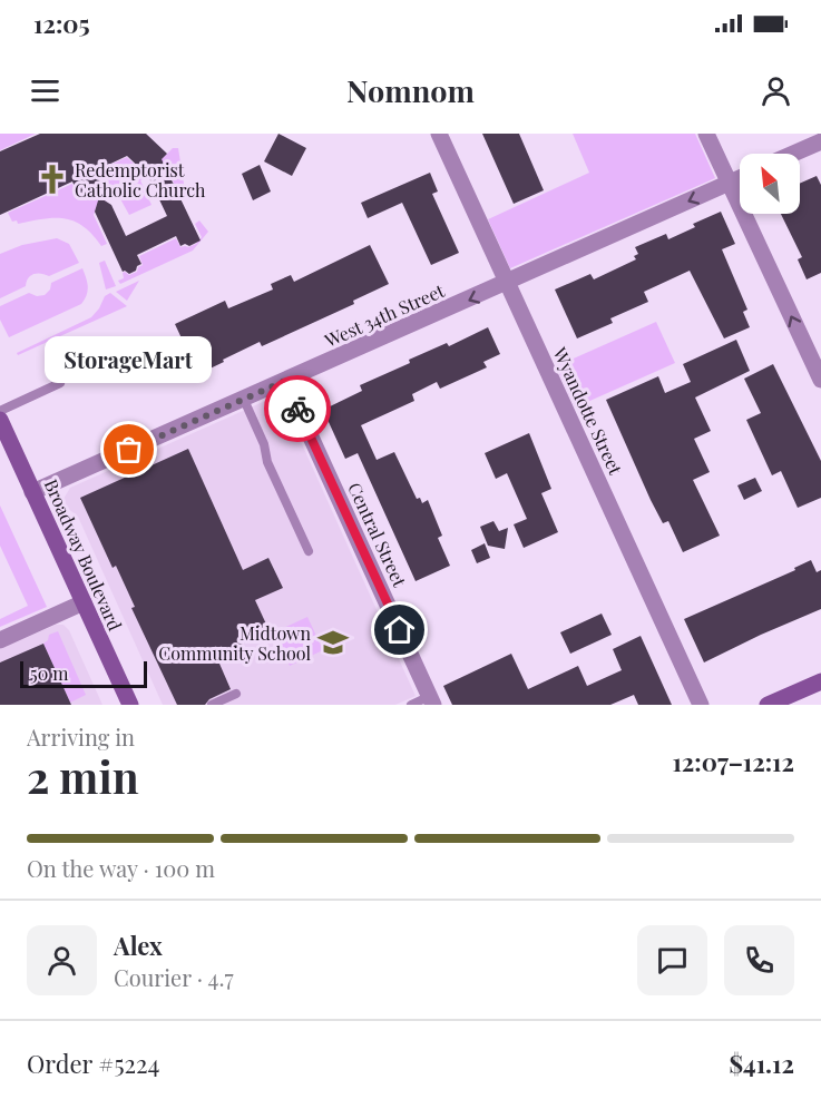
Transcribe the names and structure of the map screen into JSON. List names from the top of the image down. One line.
{"streets":{"main road":["Broadway Boulevard"],"street":["West 34th Street","Wyandotte Street","Central Street"]},"crossings":[["West 34th Street","Wyandotte Street"],["West 34th Street","Central Street"],["West 34th Street","Broadway Boulevard"]],"one_way":["West 34th Street"],"places":{"church":["Redemptorist Catholic Church"],"other":["StorageMart"],"school or university":["Midtown Community School"]},"scale_bar":"50 m","north":"top left","page":{"status":"12:05","header":"Nomnom","bubble":"StorageMart","scale":"50 m","heading":["2 min","Arriving in","12:07–12:12"],"panel":["Alex","Courier · 4.7","Order #5224","$41.12"],"bar":"On the way · 100 m"}}
